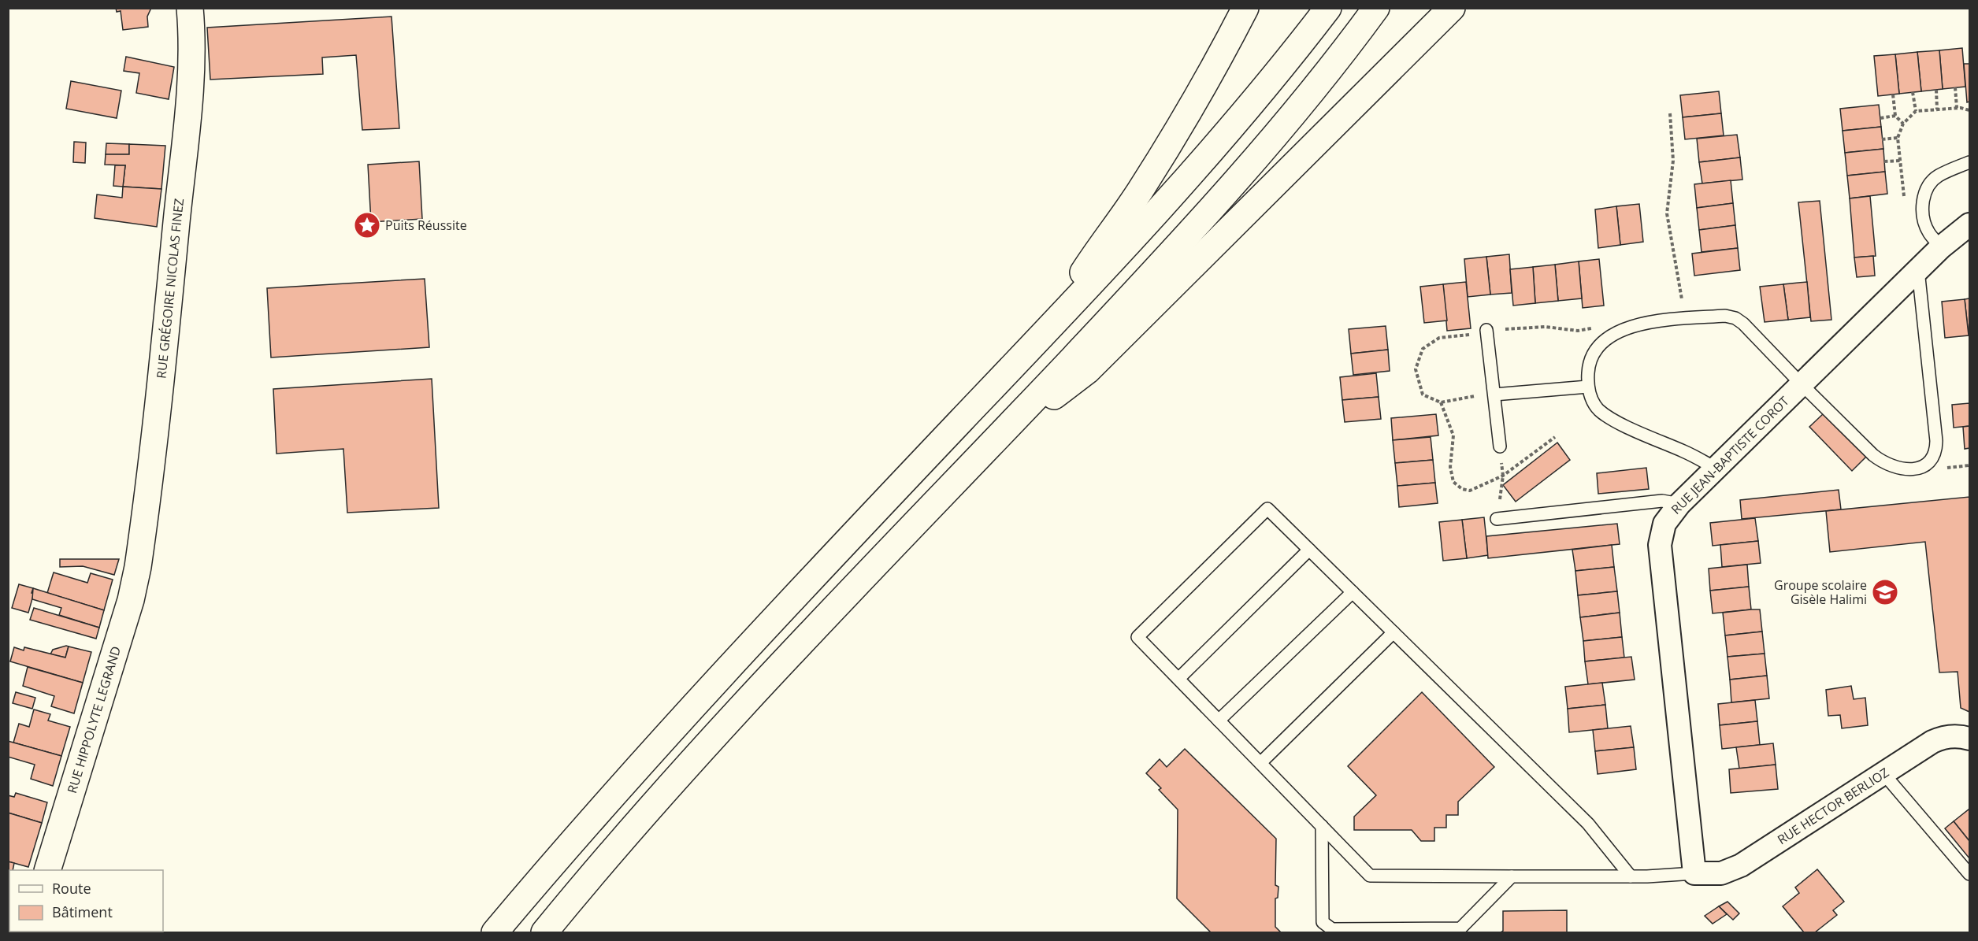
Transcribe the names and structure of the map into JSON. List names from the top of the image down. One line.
{"streets":{"main road":["RUE GRÉGOIRE NICOLAS FINEZ","RUE HIPPOLYTE LEGRAND"],"street":["RUE JEAN-BAPTISTE COROT","RUE HECTOR BERLIOZ"]},"crossings":[["RUE GRÉGOIRE NICOLAS FINEZ","RUE HIPPOLYTE LEGRAND"],["RUE JEAN-BAPTISTE COROT","RUE HECTOR BERLIOZ"]],"places":{"place":["Puits Réussite"],"school or university":["Groupe scolaire Gisèle Halimi"]},"legend":["Route","Bâtiment"]}
